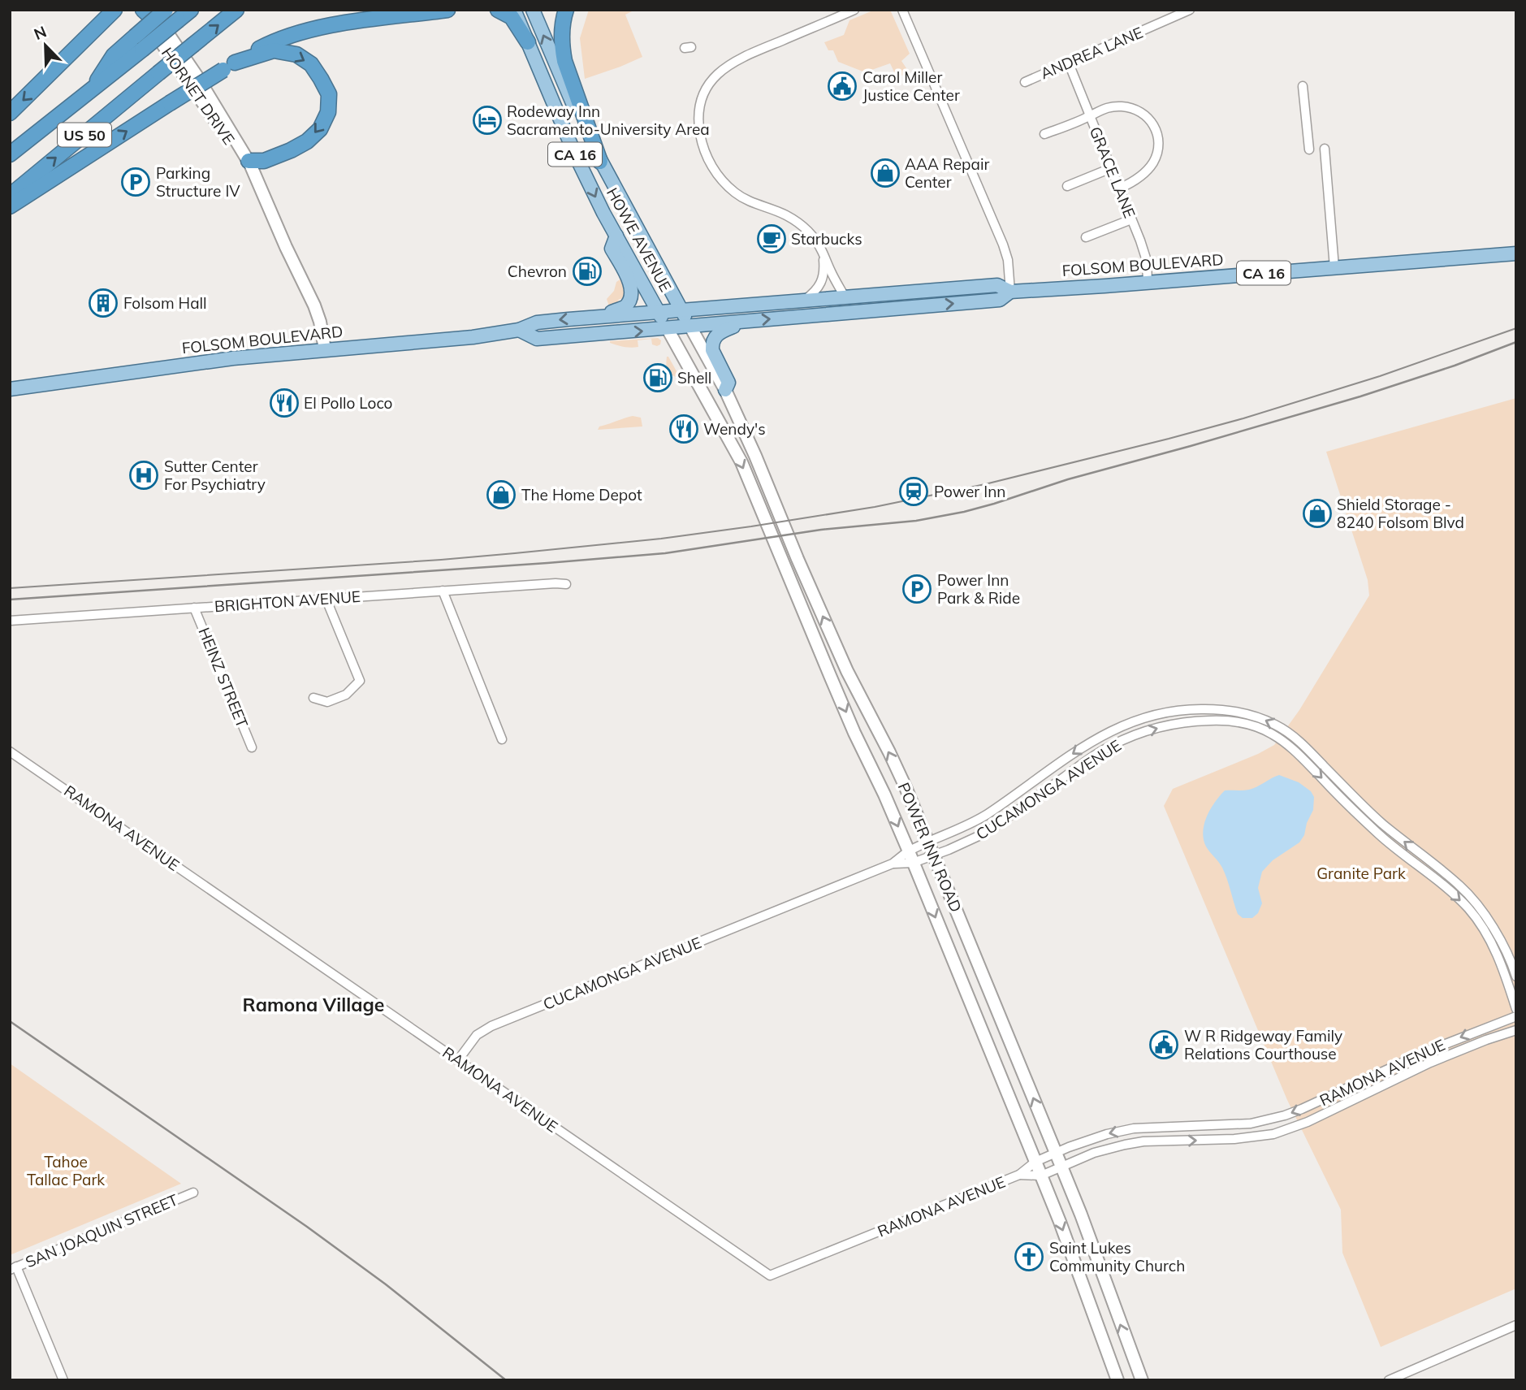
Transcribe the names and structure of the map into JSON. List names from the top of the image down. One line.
{"streets":{"highway":["US 50"],"main road":["HORNET DRIVE","CA 16","HOWE AVENUE","FOLSOM BOULEVARD","POWER INN ROAD"],"street":["ANDREA LANE","GRACE LANE","BRIGHTON AVENUE","HEINZ STREET","CUCAMONGA AVENUE","RAMONA AVENUE","SAN JOAQUIN STREET"]},"crossings":[["ANDREA LANE","GRACE LANE"],["HORNET DRIVE","FOLSOM BOULEVARD"],["GRACE LANE","FOLSOM BOULEVARD"],["HOWE AVENUE","FOLSOM BOULEVARD"],["HOWE AVENUE","POWER INN ROAD"],["FOLSOM BOULEVARD","POWER INN ROAD"],["BRIGHTON AVENUE","HEINZ STREET"],["CUCAMONGA AVENUE","RAMONA AVENUE"],["CUCAMONGA AVENUE","POWER INN ROAD"],["RAMONA AVENUE","POWER INN ROAD"]],"districts":["Ramona Village"],"parks":["Granite Park","Tahoe Tallac Park"],"places":{"public building":["Carol Miller Justice Center","W R Ridgeway Family Relations Courthouse"],"hotel":["Rodeway Inn Sacramento-University Area"],"shop":["AAA Repair Center","The Home Depot","Shield Storage - 8240 Folsom Blvd"],"parking":["Parking Structure IV","Power Inn Park & Ride"],"cafe":["Starbucks"],"fuel station":["Chevron","Shell"],"building":["Folsom Hall"],"restaurant":["El Pollo Loco","Wendy's"],"hospital":["Sutter Center For Psychiatry"],"station":["Power Inn"],"church":["Saint Lukes Community Church"]},"north":"top left"}
